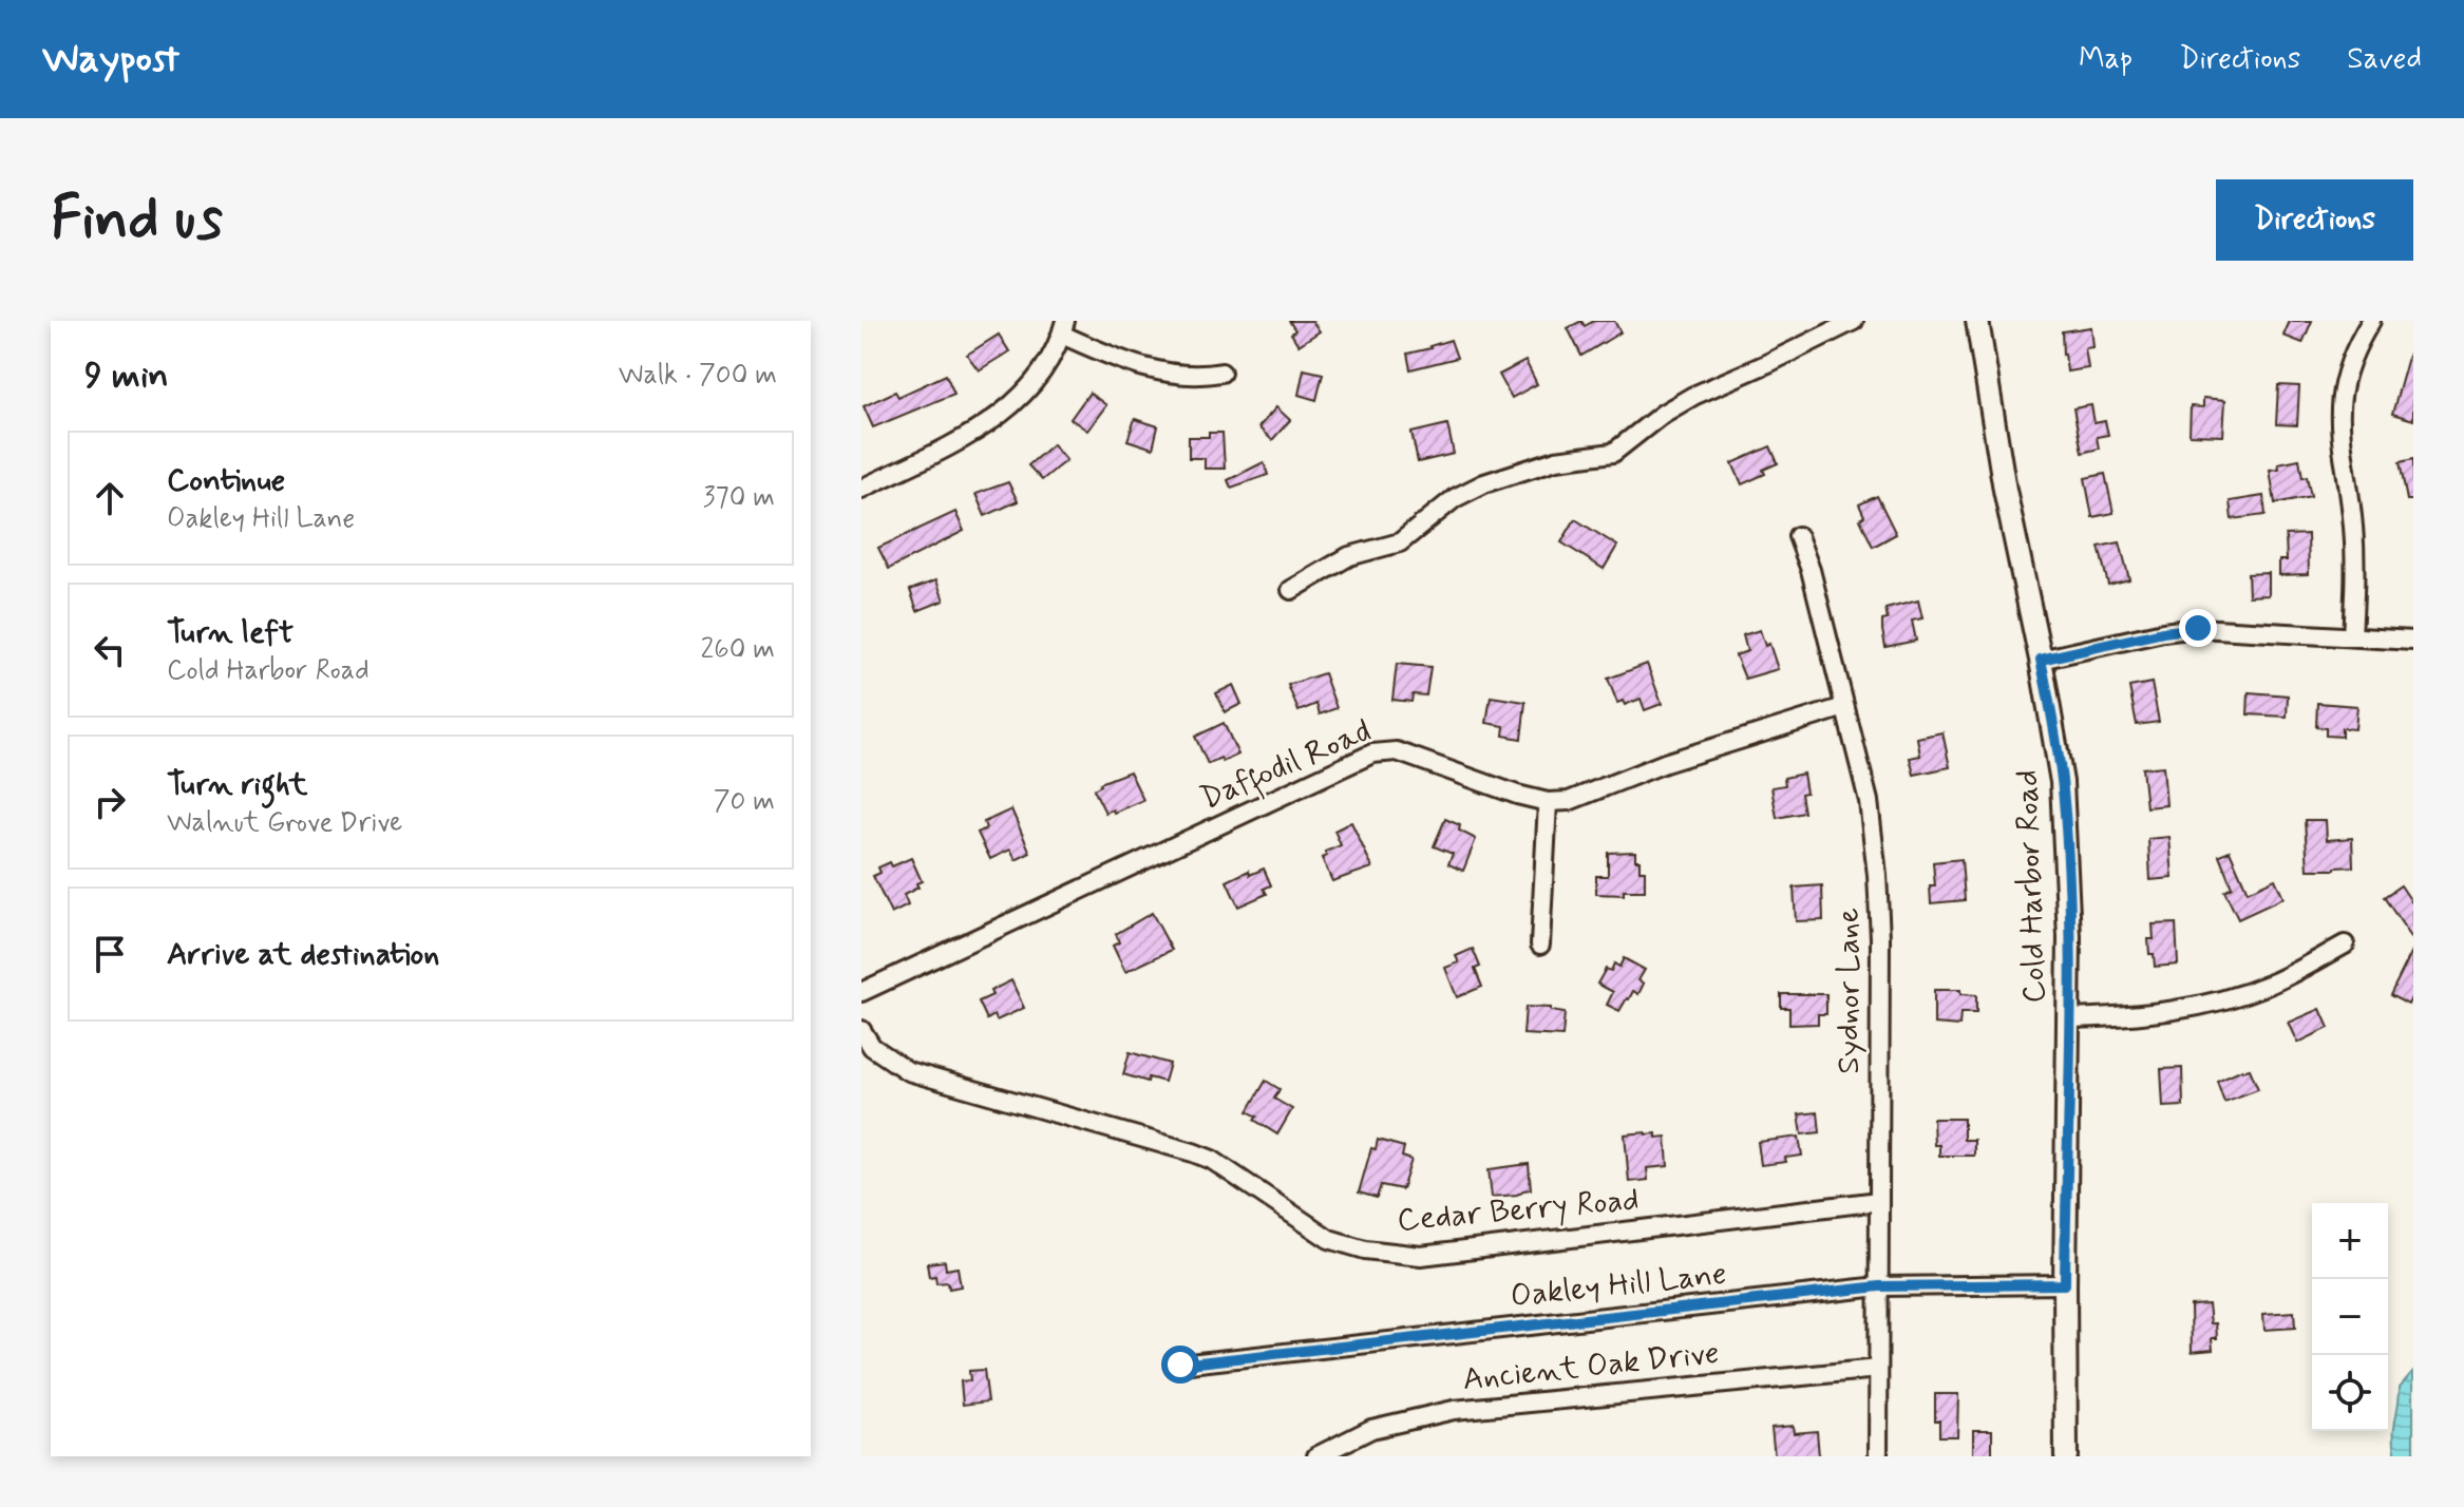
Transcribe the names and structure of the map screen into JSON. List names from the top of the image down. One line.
{"streets":{"main road":["Cold Harbor Road"],"street":["Daffodil Road","Sydnor Lane","Cedar Berry Road","Oakley Hill Lane","Ancient Oak Drive"]},"crossings":[["Daffodil Road","Sydnor Lane"],["Cold Harbor Road","Oakley Hill Lane"],["Sydnor Lane","Cedar Berry Road"],["Sydnor Lane","Oakley Hill Lane"],["Sydnor Lane","Ancient Oak Drive"]],"page":{"header":"Waypost","nav":["Map","Directions","Saved"],"buttons":"Directions","title":"Find us","heading":["9 min","Walk · 700 m"],"list":[["Continue","Oakley Hill Lane","370 m"],["Turn left","Cold Harbor Road","260 m"],["Turn right","Walnut Grove Drive","70 m"],"Arrive at destination"],"map_buttons":["+","−"]}}
